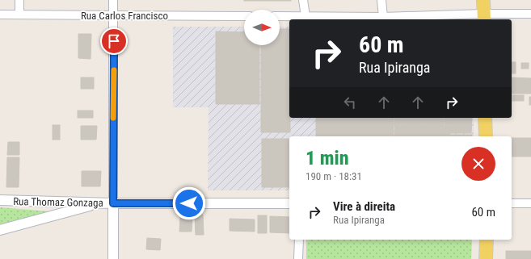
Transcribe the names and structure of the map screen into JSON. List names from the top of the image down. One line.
{"streets":{"street":["Rua Carlos Francisco","Rua Thomaz Gonzaga"]},"north":"right","page":{"turn":["60 m","Rua Ipiranga"],"heading":["1 min","190 m · 18:31"],"list":[{"name":"Vire à direita","note":"Rua Ipiranga","value":"60 m"}]}}
